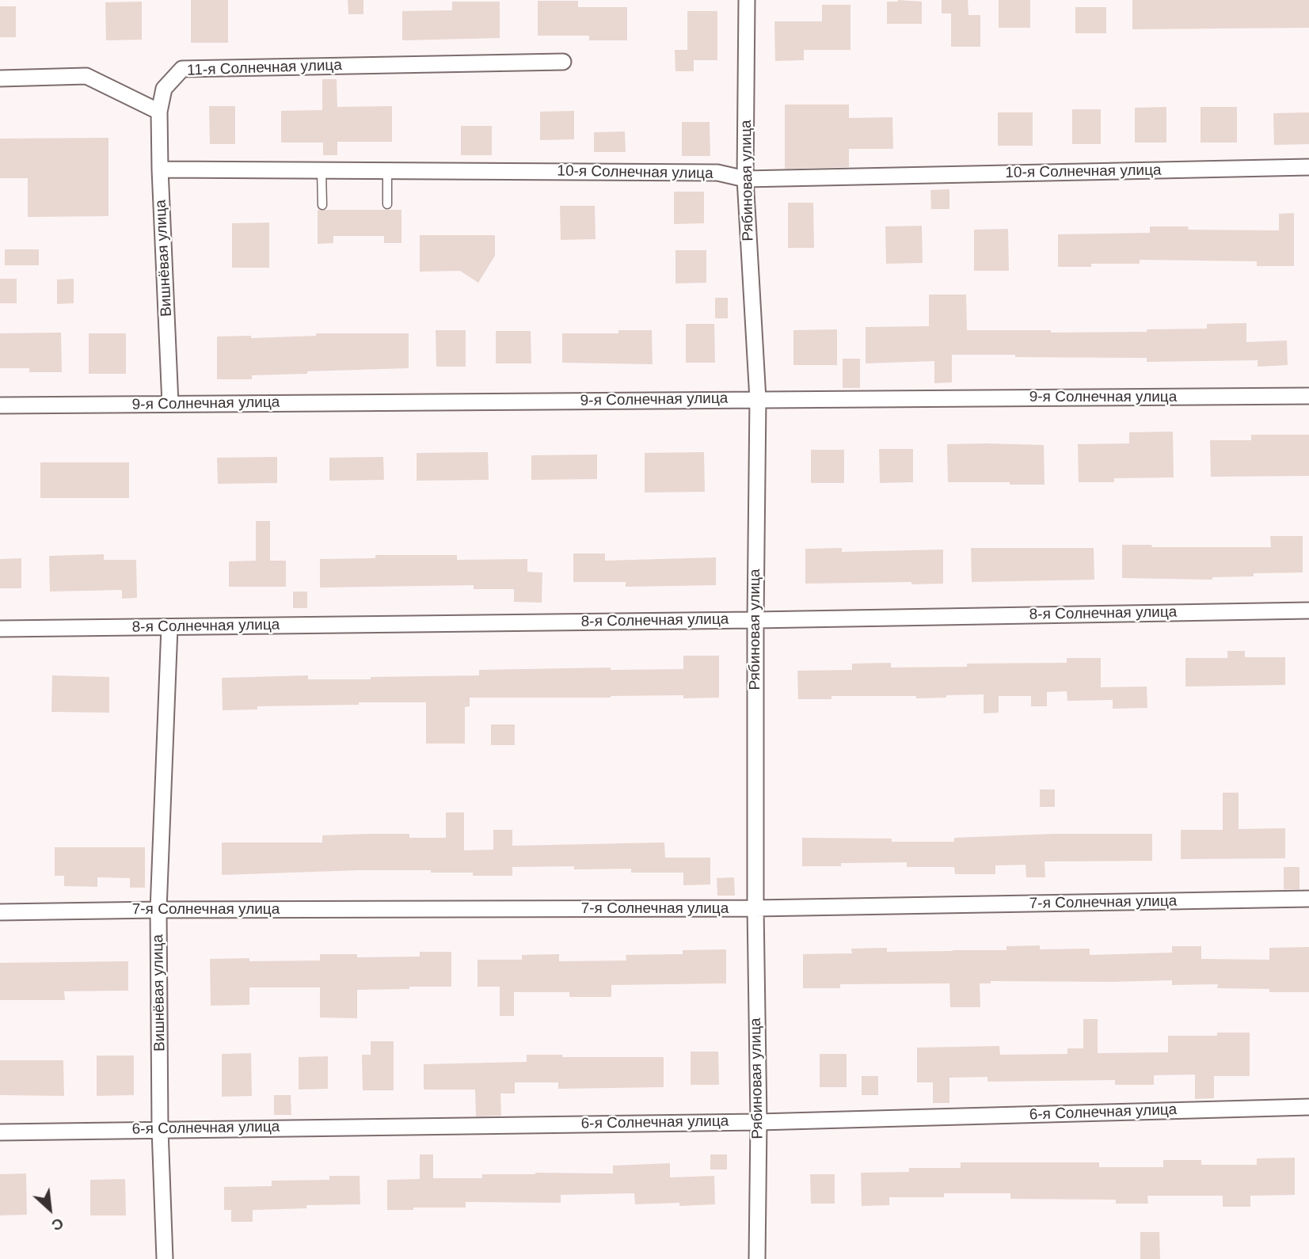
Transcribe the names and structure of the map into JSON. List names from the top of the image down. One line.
{"streets":{"street":["11-я Солнечная улица","10-я Солнечная улица","Рябиновая улица","Вишнёвая улица","9-я Солнечная улица","8-я Солнечная улица","7-я Солнечная улица","6-я Солнечная улица"]},"crossings":[["11-я Солнечная улица","Вишнёвая улица"],["10-я Солнечная улица","Рябиновая улица"],["10-я Солнечная улица","Вишнёвая улица"],["Рябиновая улица","9-я Солнечная улица"],["Рябиновая улица","8-я Солнечная улица"],["Рябиновая улица","7-я Солнечная улица"],["Рябиновая улица","6-я Солнечная улица"],["Вишнёвая улица","9-я Солнечная улица"],["Вишнёвая улица","8-я Солнечная улица"],["Вишнёвая улица","7-я Солнечная улица"],["Вишнёвая улица","6-я Солнечная улица"]],"north":"bottom right"}
